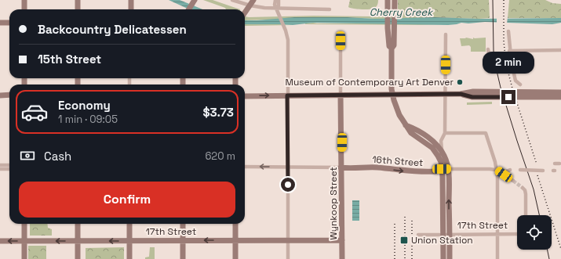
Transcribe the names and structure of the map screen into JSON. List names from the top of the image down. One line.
{"streets":{"street":["16th Street","Wynkoop Street","17th Street"]},"crossings":[["16th Street","Wynkoop Street"],["Wynkoop Street","17th Street"]],"one_way":["16th Street","17th Street"],"water":["Cherry Creek"],"places":{"other":["Museum of Contemporary Art Denver"],"transit":["Union Station"]},"page":{"banner":["Backcountry Delicatessen","15th Street"],"bubble":"2 min","list":[{"name":"Economy","note":"1 min · 09:05","value":"$3.73"}],"pay":["Cash","620 m"],"buttons":"Confirm"}}
